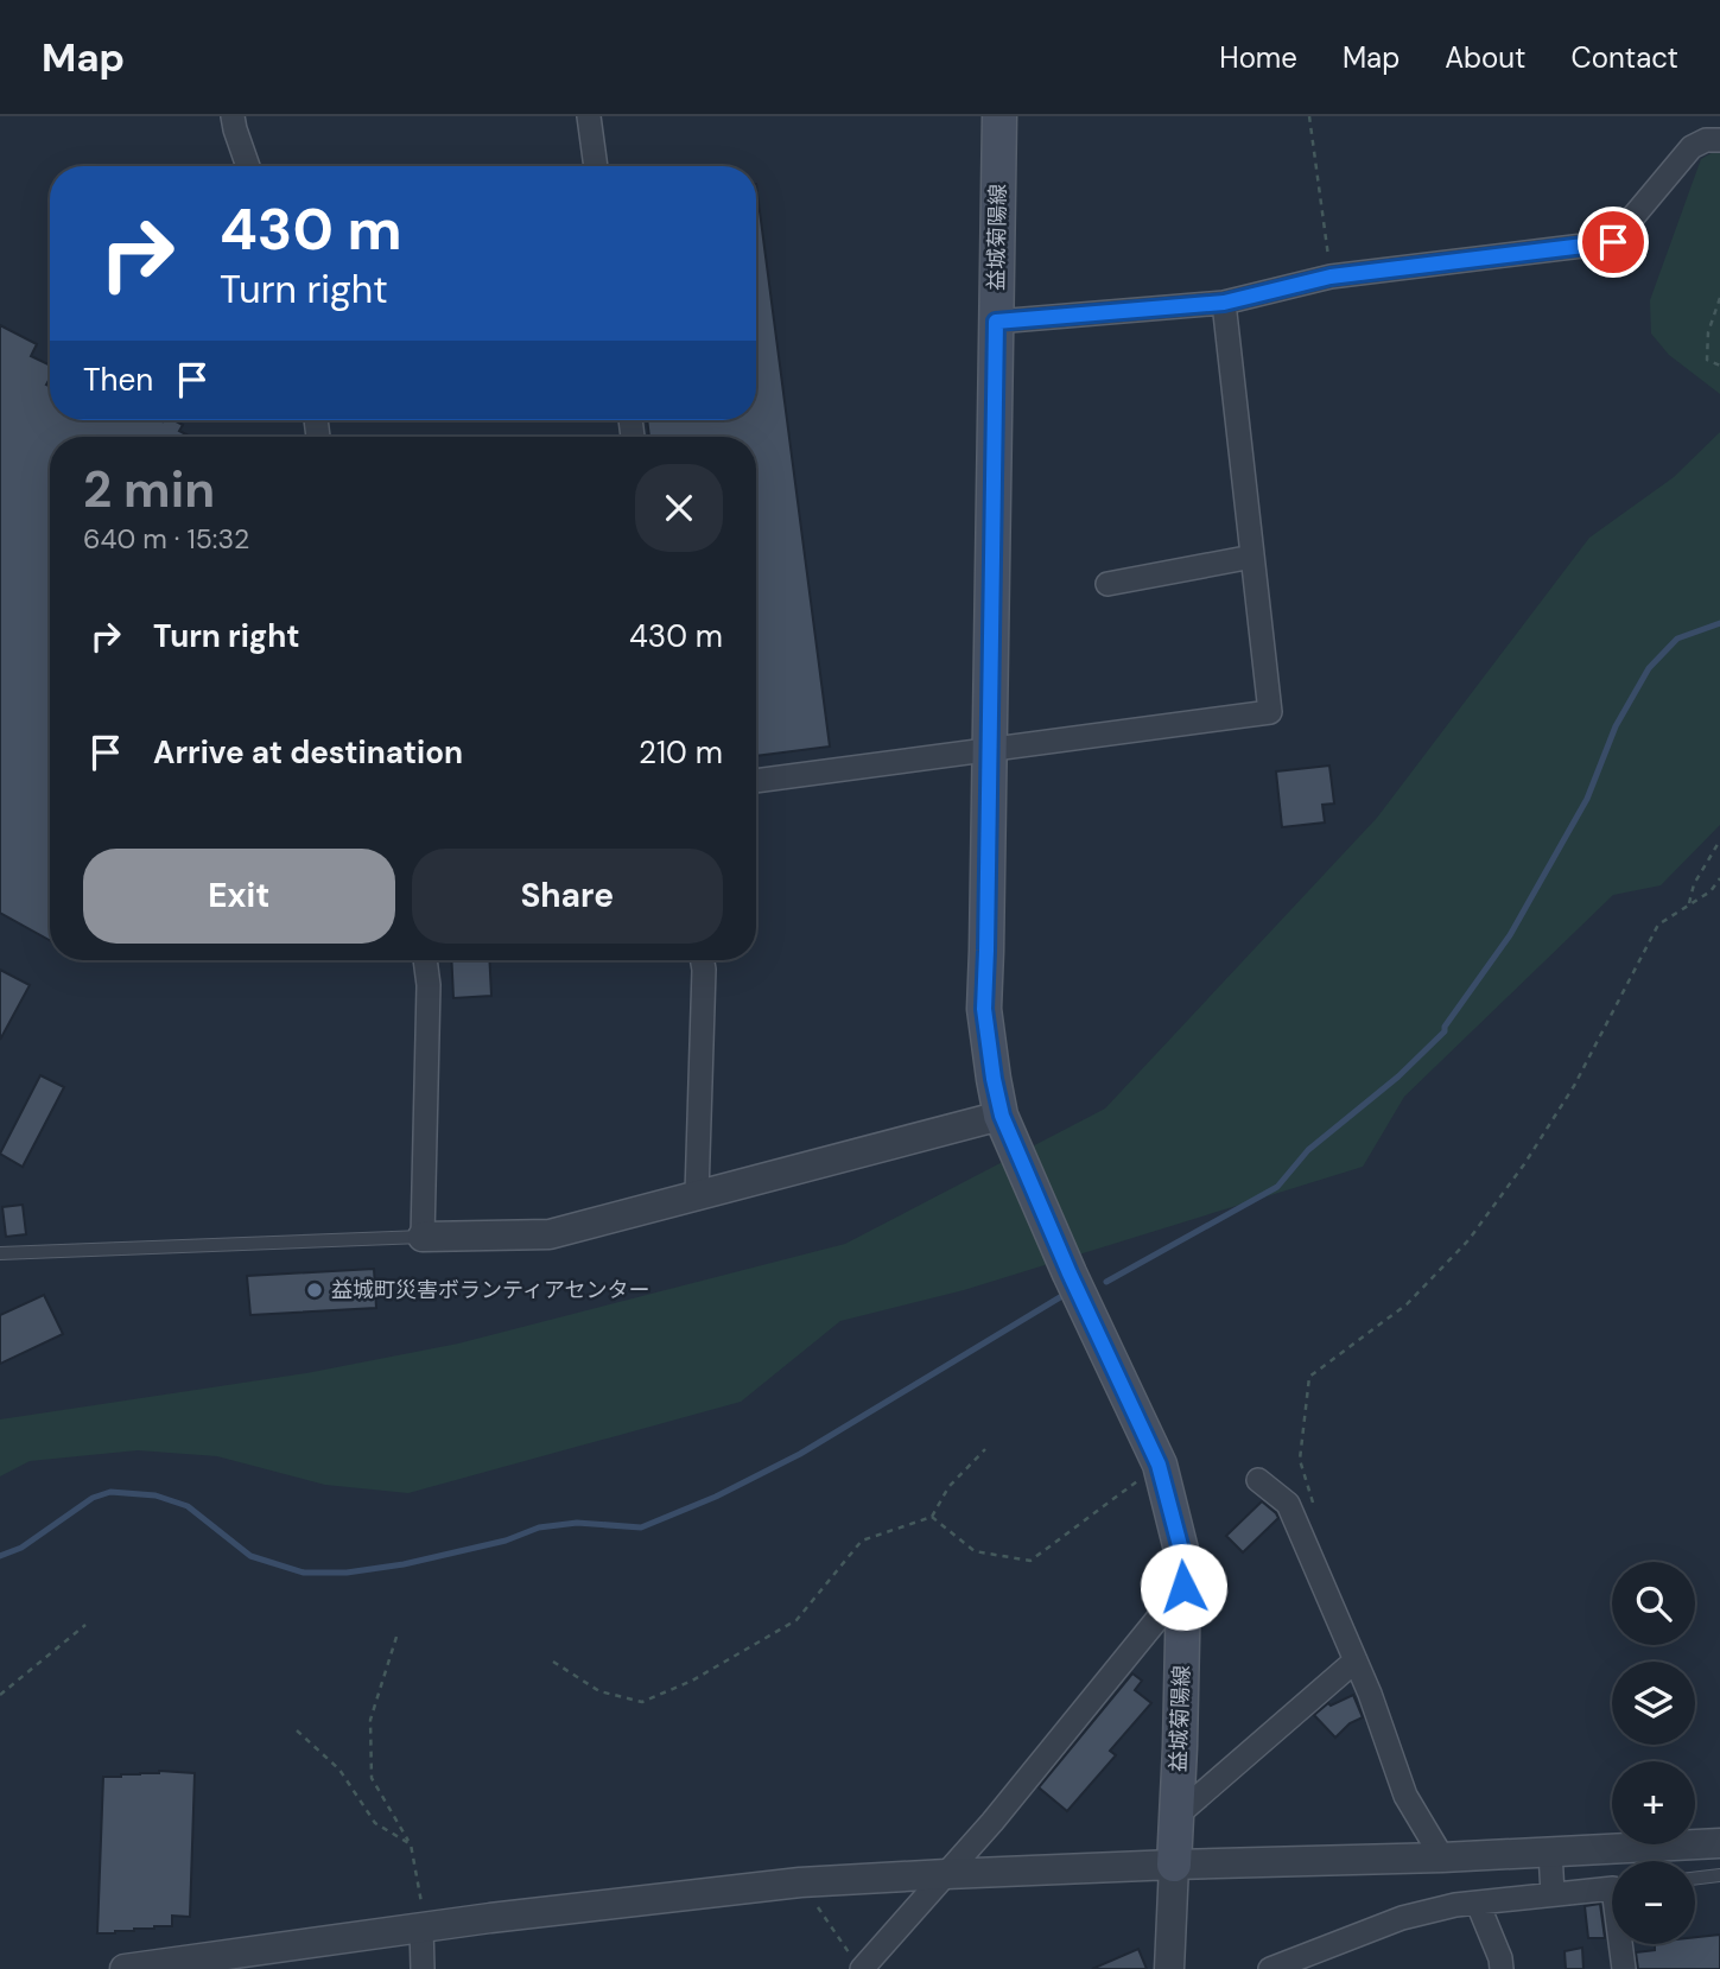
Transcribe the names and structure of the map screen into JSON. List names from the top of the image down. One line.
{"streets":{"main road":["益城菊陽線"]},"places":["益城町災害ボランティアセンター"],"page":{"header":"Map","nav":["Home","Map","About","Contact"],"turn":["430 m","Turn right"],"then":"Then","heading":["2 min","640 m · 15:32"],"list":[{"name":"Turn right","value":"430 m"},{"name":"Arrive at destination","value":"210 m"}],"buttons":["Exit","Share"],"map_buttons":["+","−"]}}
